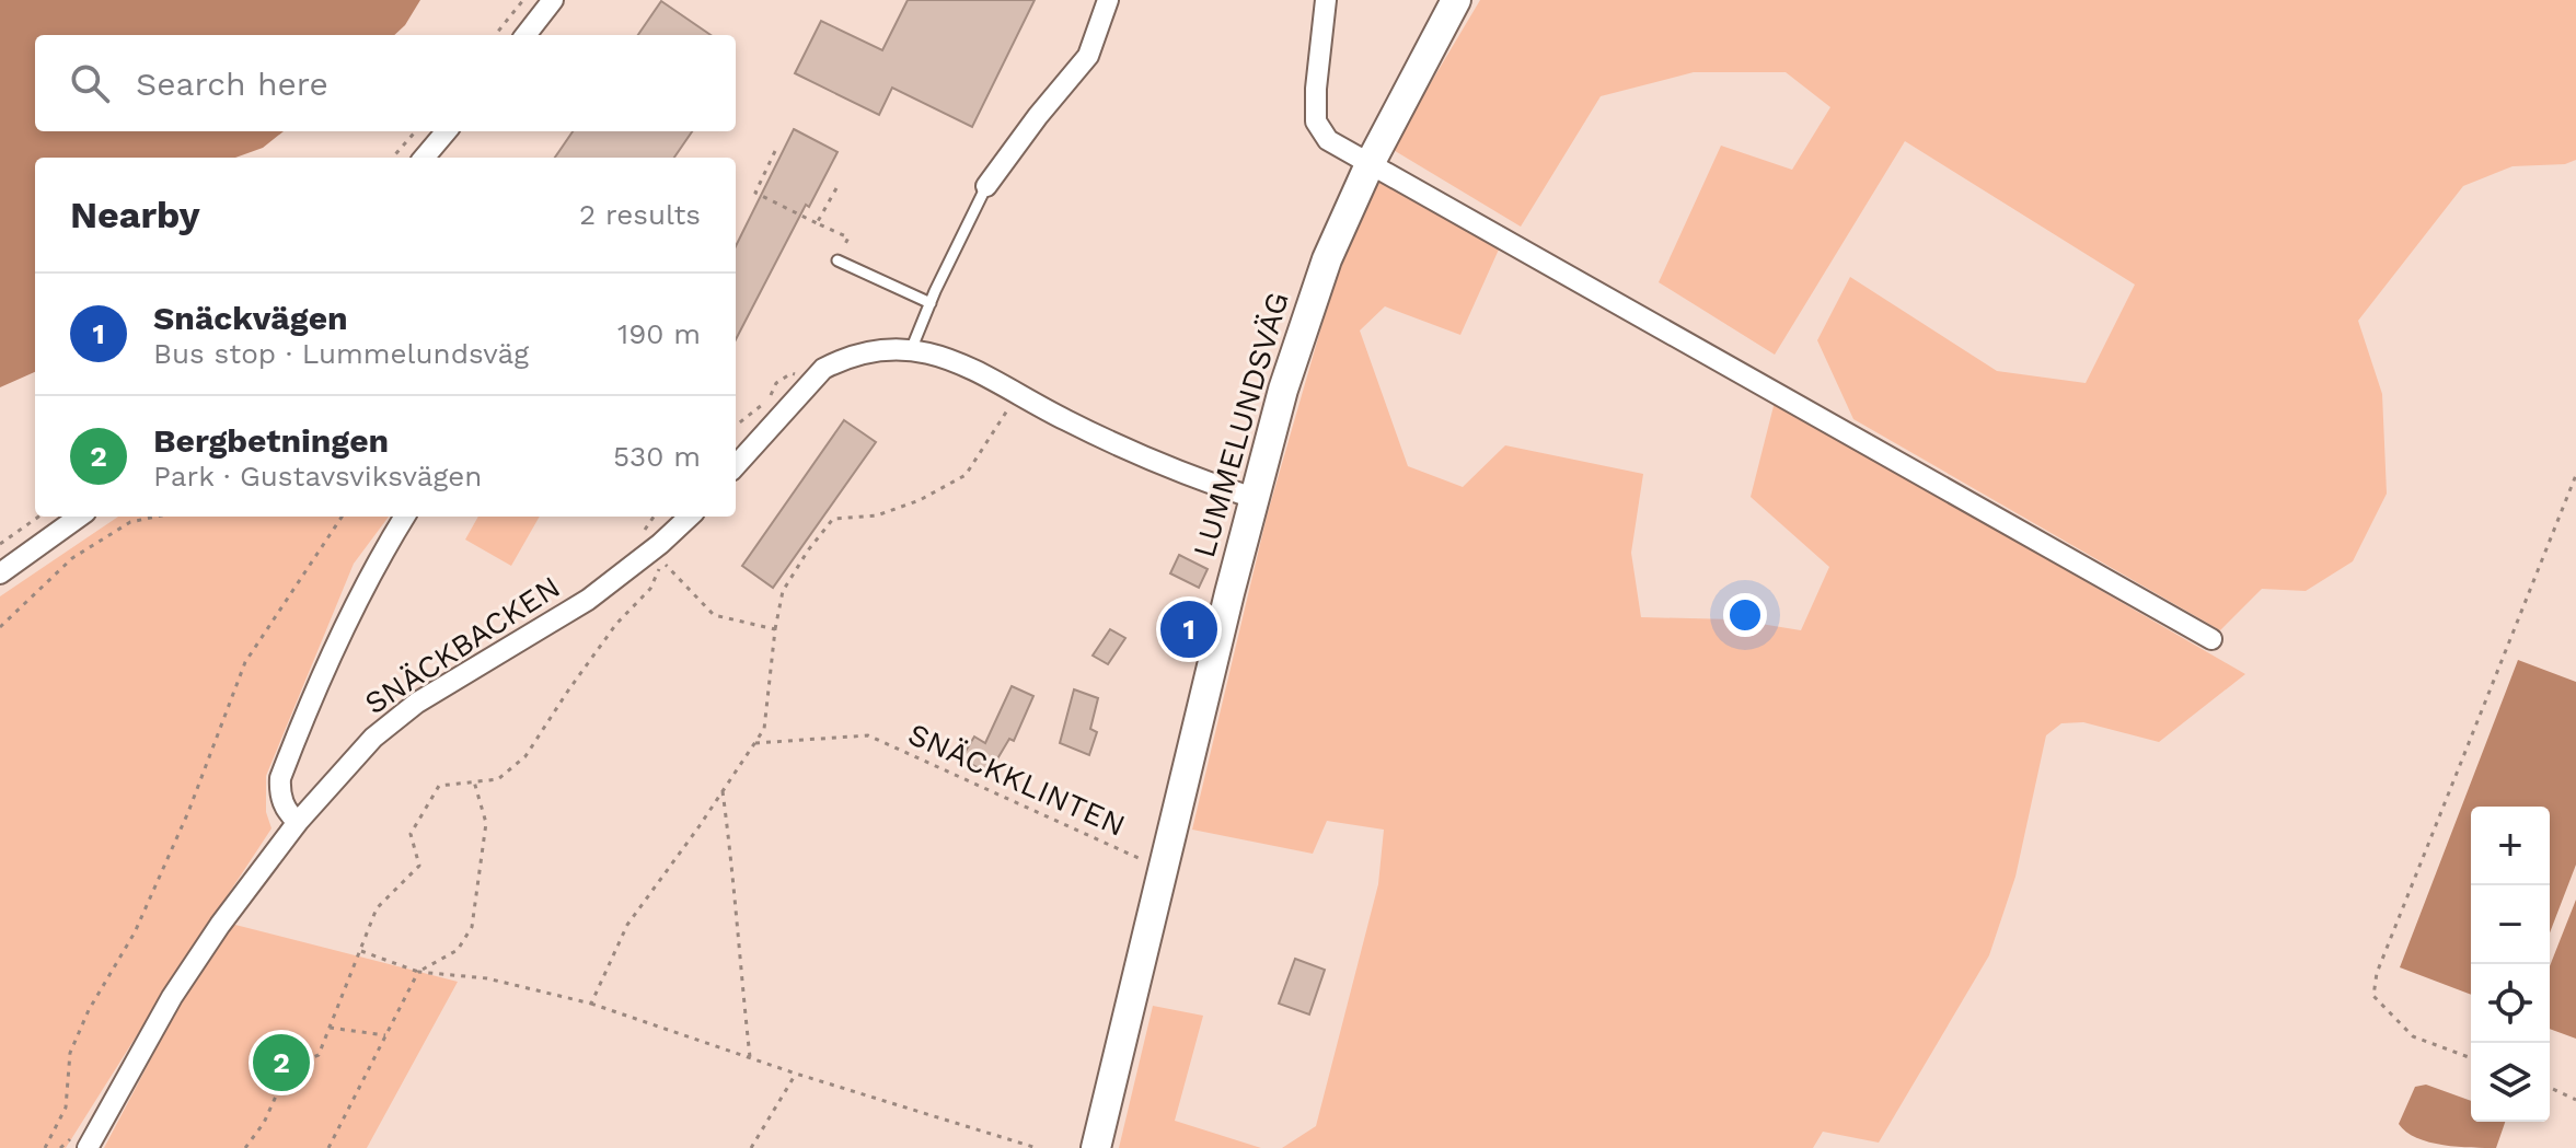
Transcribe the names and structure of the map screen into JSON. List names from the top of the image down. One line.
{"streets":{"main road":["LUMMELUNDSVÄG"],"street":["SNÄCKBACKEN"],"path":["SNÄCKKLINTEN"]},"page":{"search":"Search here","heading":["Nearby","2 results"],"list":[{"mark":"1","name":"Snäckvägen","note":"Bus stop · Lummelundsväg","value":"190 m"},{"mark":"2","name":"Bergbetningen","note":"Park · Gustavsviksvägen","value":"530 m"}],"pins":["1","2"],"map_buttons":["+","−"]}}
